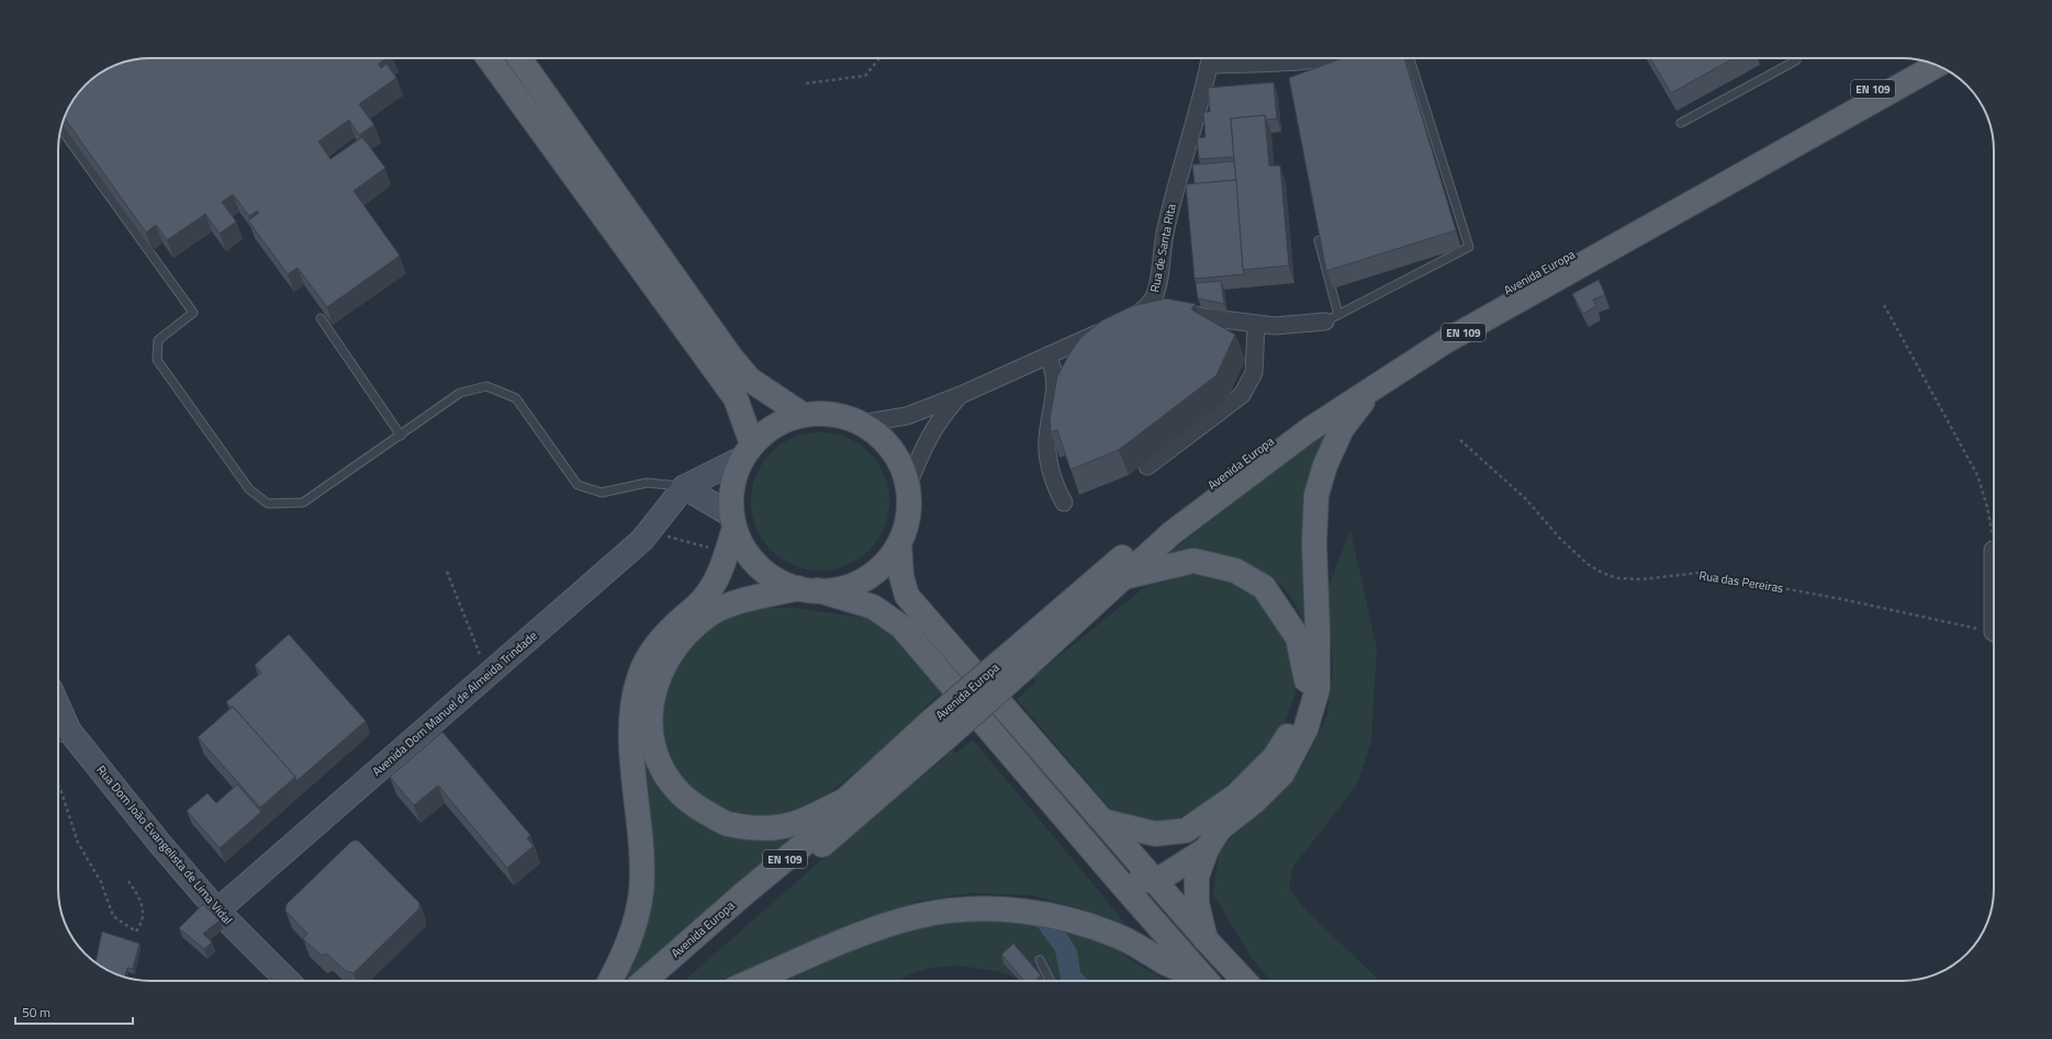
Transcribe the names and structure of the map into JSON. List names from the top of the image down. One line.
{"streets":{"main road":["EN 109","Avenida Europa"],"street":["Rua de Santa Rita","Avenida Dom Manuel de Almeida Trindade","Rua Dom João Evangelista de Lima Vidal"],"path":["Rua das Pereiras"]},"crossings":[["Avenida Dom Manuel de Almeida Trindade","Rua Dom João Evangelista de Lima Vidal"]],"scale_bar":"50 m"}
